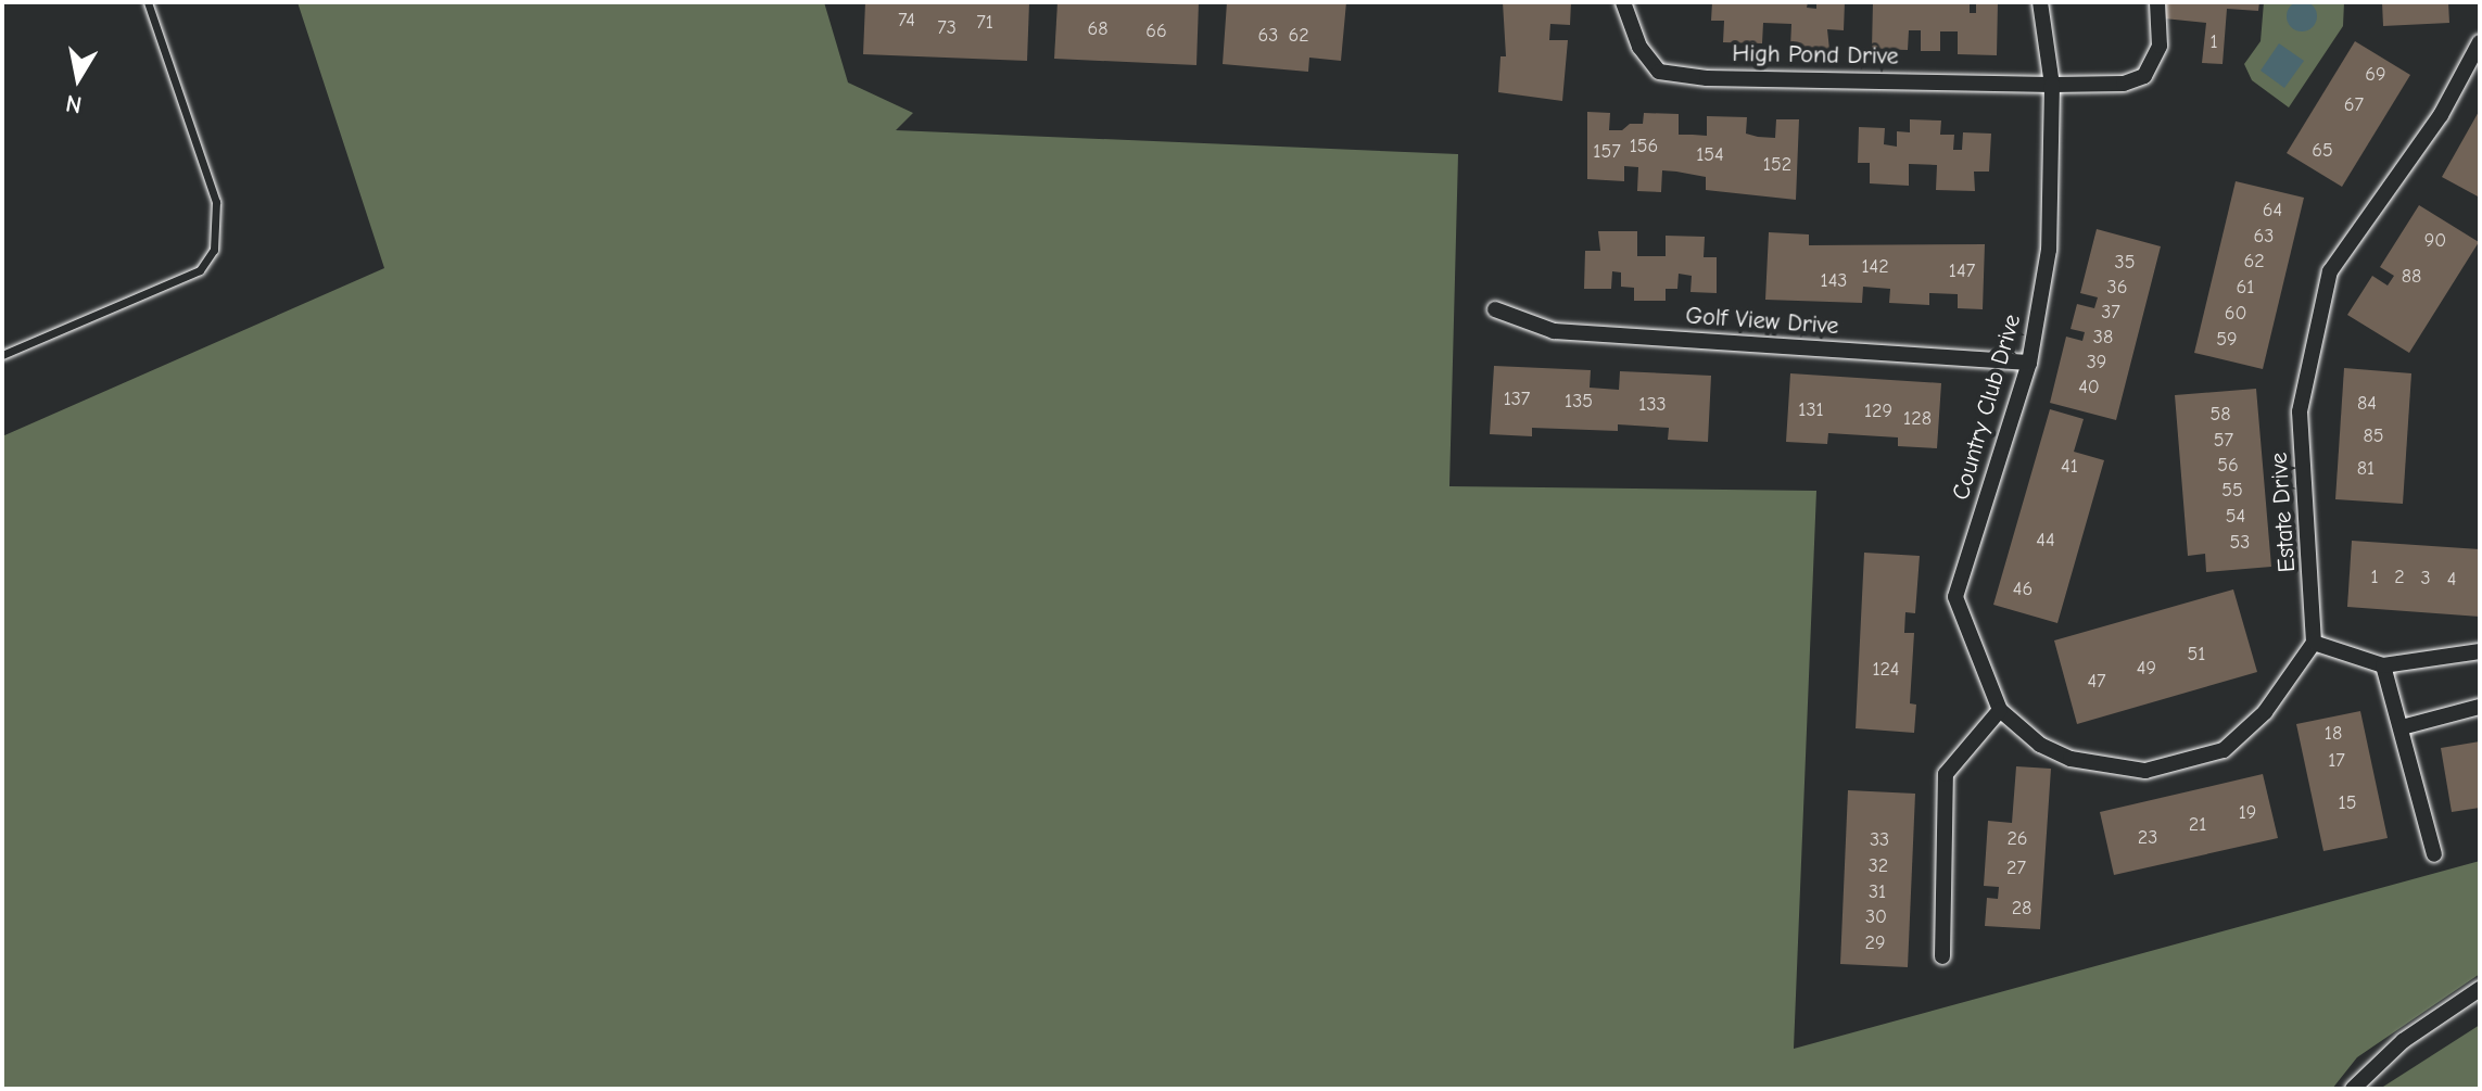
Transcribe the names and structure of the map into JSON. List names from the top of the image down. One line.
{"streets":{"street":["High Pond Drive","Golf View Drive","Country Club Drive","Estate Drive"]},"crossings":[["High Pond Drive","Country Club Drive"],["Golf View Drive","Country Club Drive"]],"house_numbers":["74","71","73","68","66","63","62","1","69","67","156","65","157","154","152","64","63","90","62","35","142","147","88","143","36","61","37","60","38","59","39","40","137","135","84","133","131","129","58","128","85","57","56","41","81","55","54","44","53","1","2","3","4","46","51","49","124","47","18","17","15","19","21","23","26","33","32","27","31","28","30","29"],"north":"bottom"}
